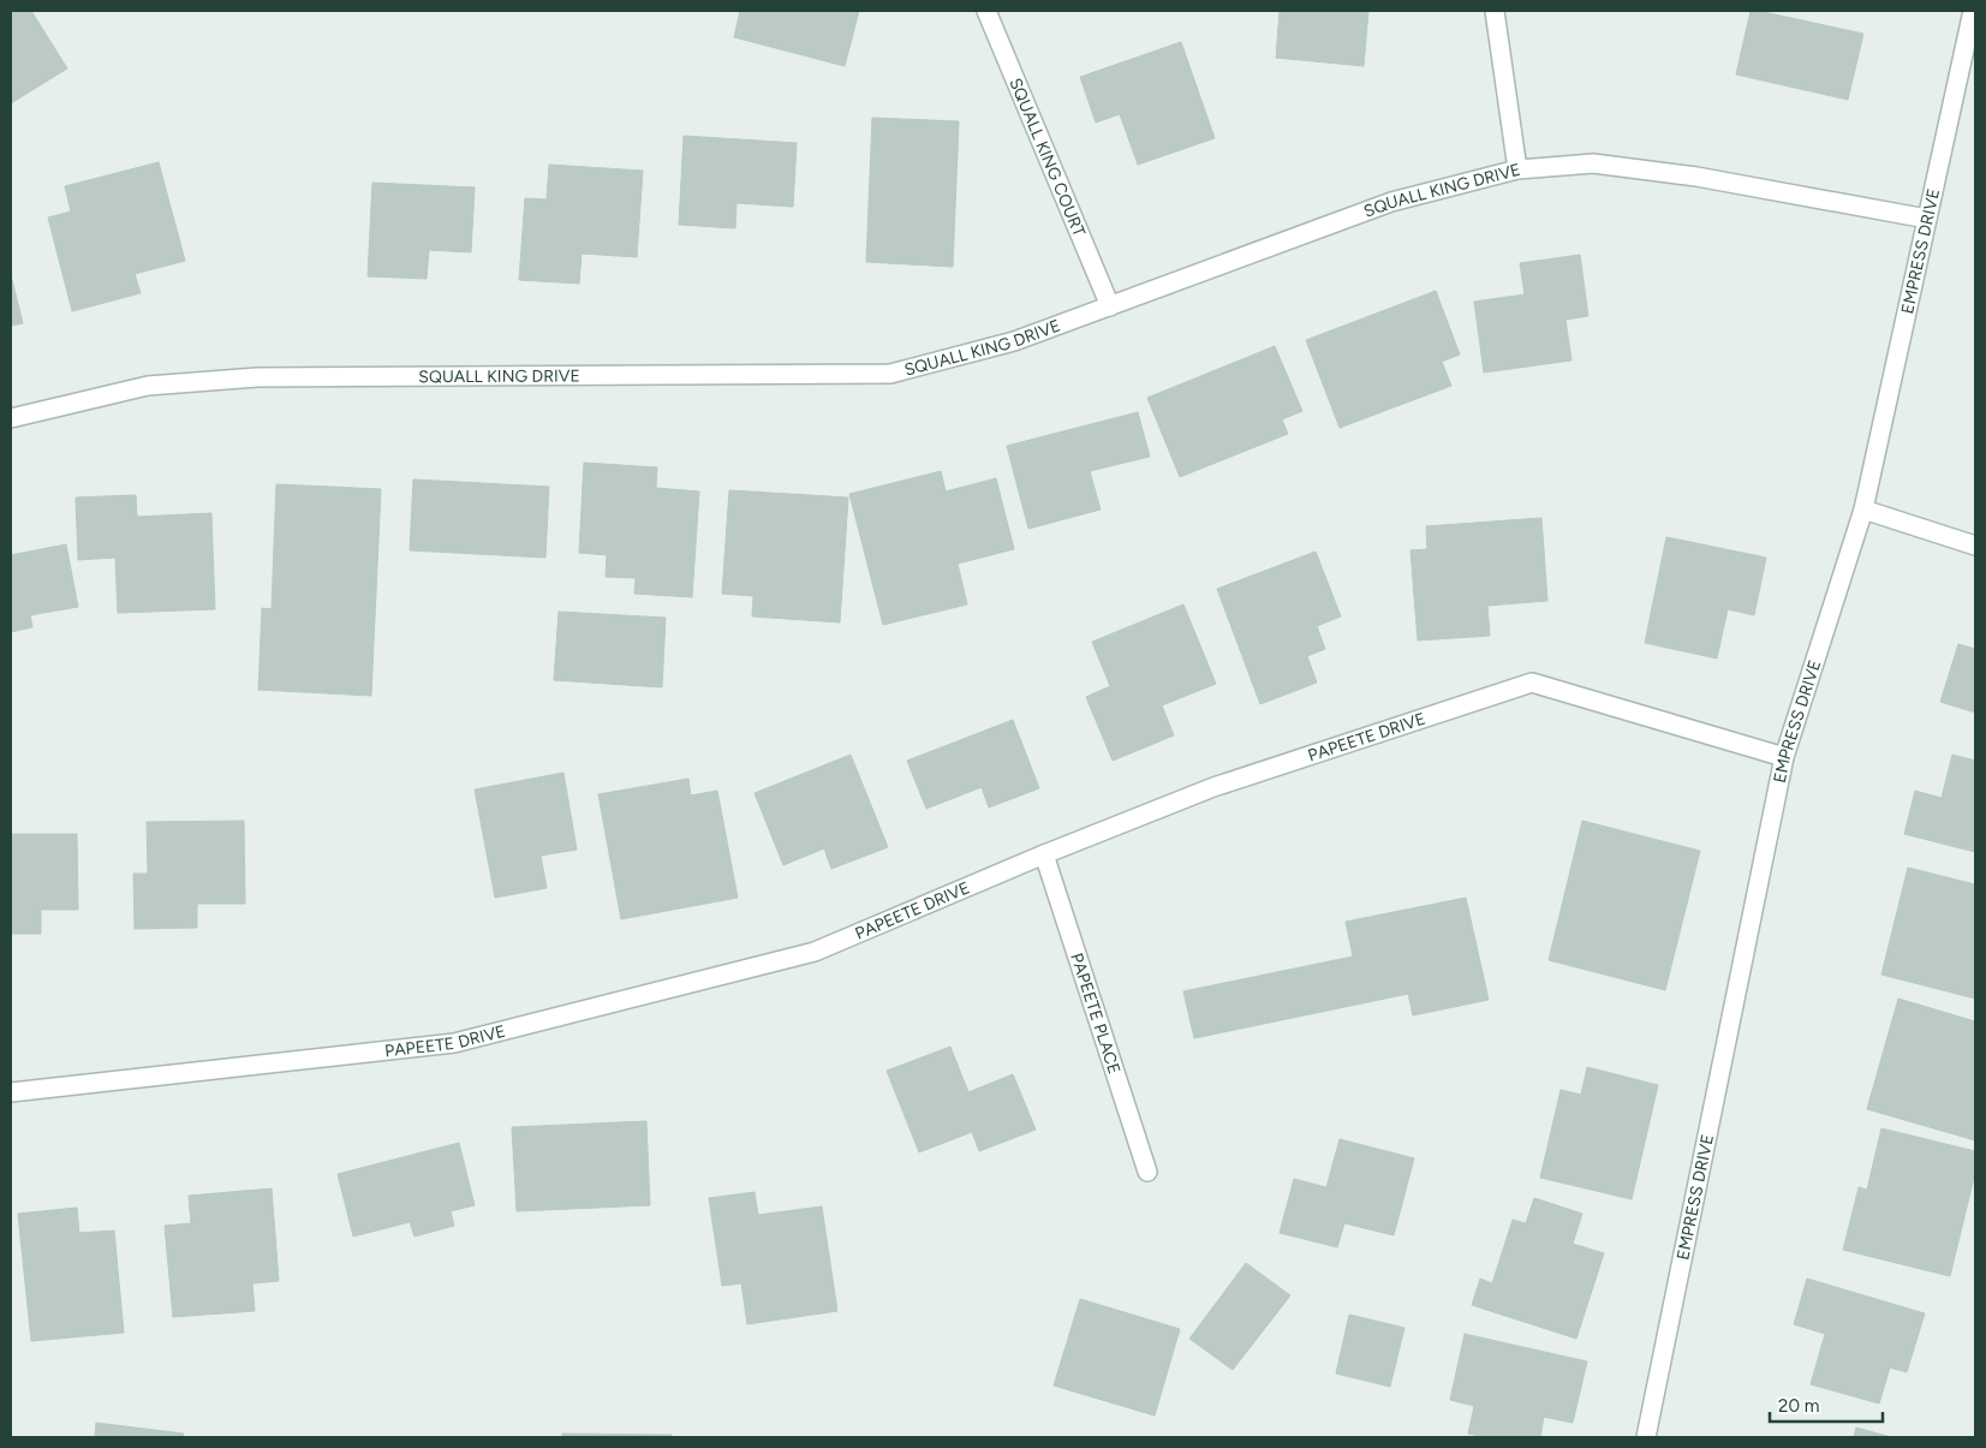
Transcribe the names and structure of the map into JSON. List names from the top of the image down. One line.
{"streets":{"street":["SQUALL KING COURT","SQUALL KING DRIVE","EMPRESS DRIVE","PAPEETE DRIVE","PAPEETE PLACE"]},"crossings":[["SQUALL KING COURT","SQUALL KING DRIVE"],["SQUALL KING DRIVE","EMPRESS DRIVE"],["EMPRESS DRIVE","PAPEETE DRIVE"],["PAPEETE DRIVE","PAPEETE PLACE"]],"scale_bar":"20 m"}
